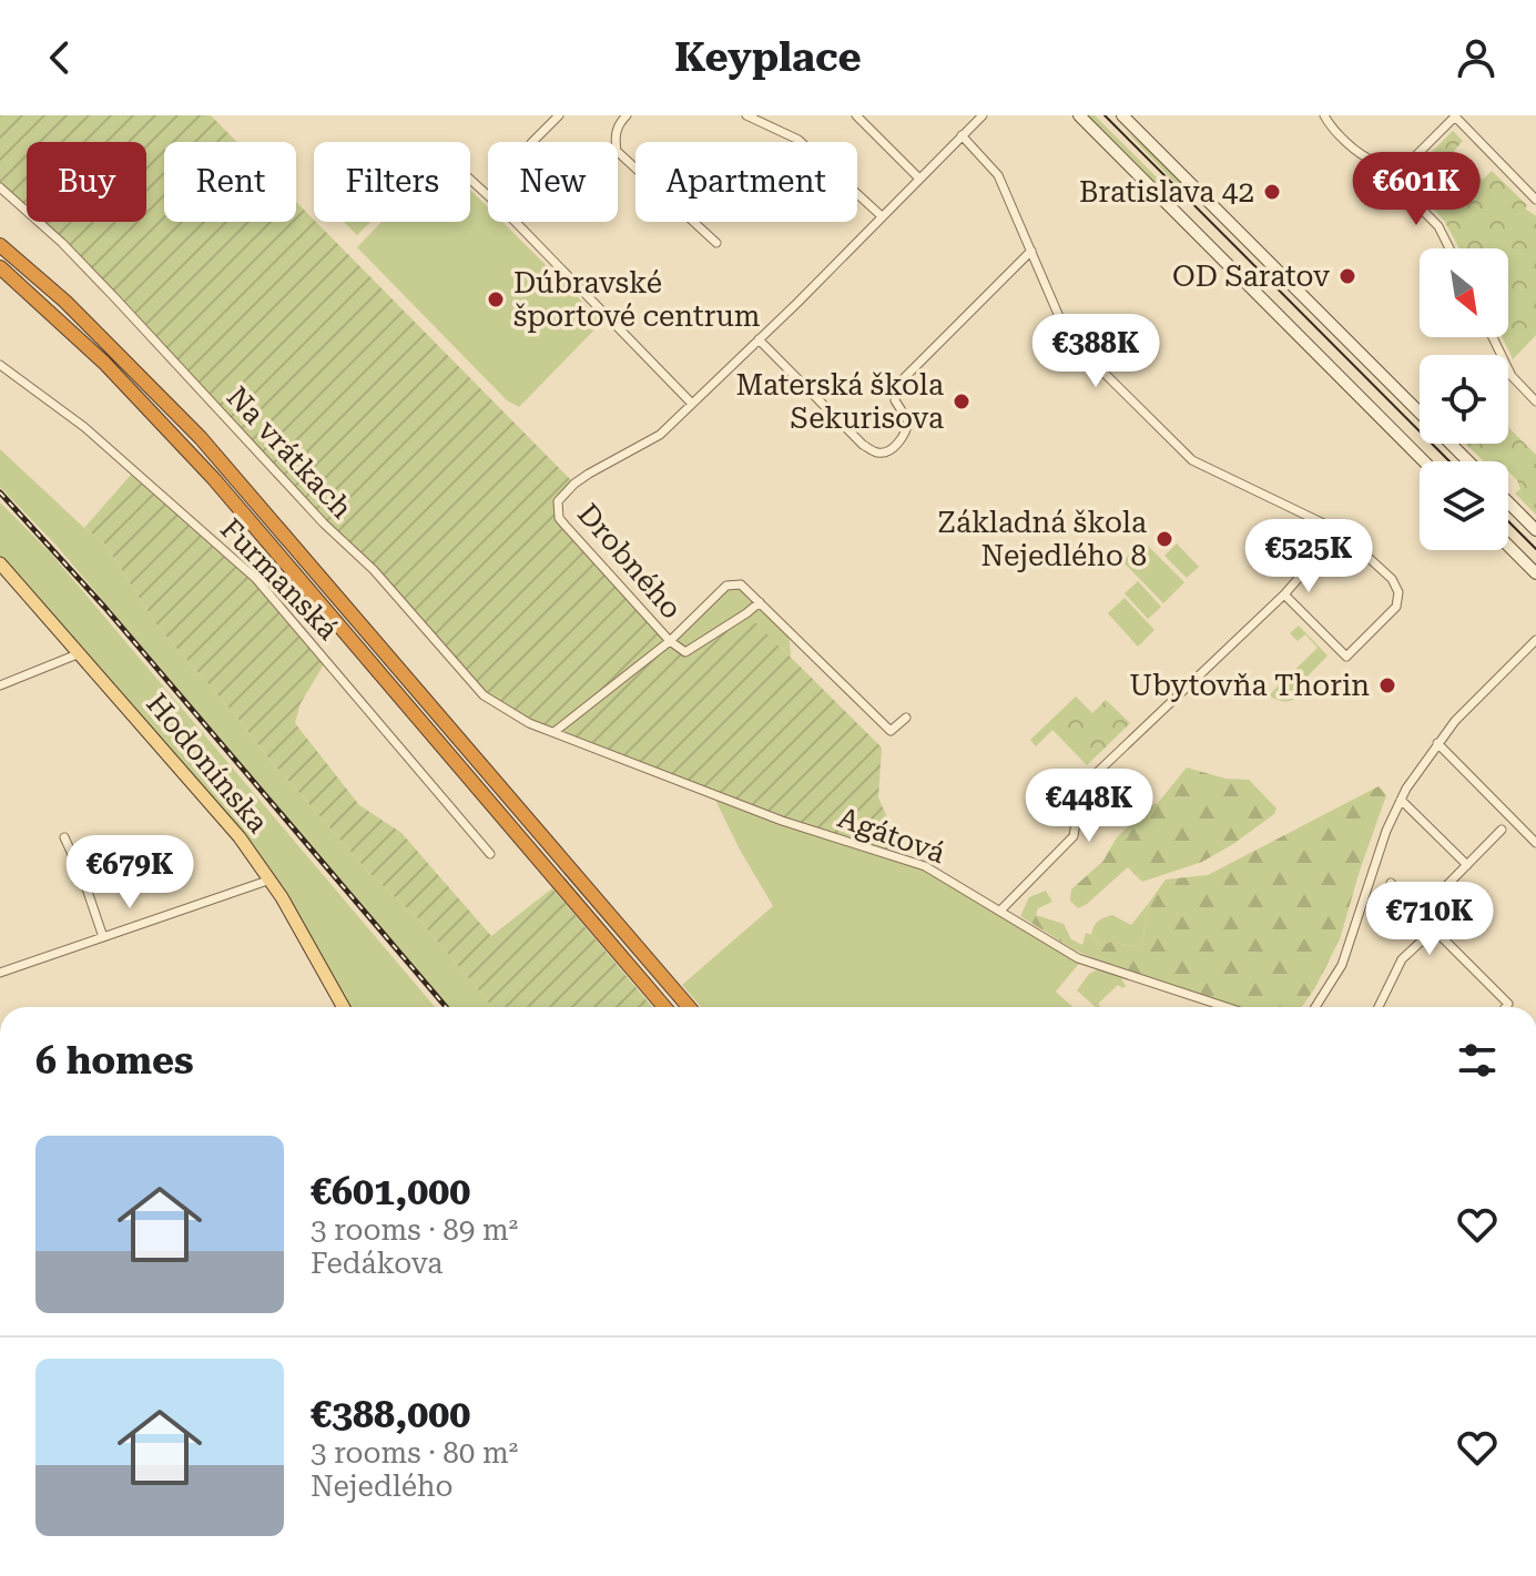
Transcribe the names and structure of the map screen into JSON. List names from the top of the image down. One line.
{"streets":{"main road":["Hodonínska"],"street":["Na vrátkach","Drobného","Furmanská","Agátová"]},"crossings":[["Na vrátkach","Agátová"]],"places":["Bratislava 42","OD Saratov","Dúbravské športové centrum","Materská škola Sekurisova","Základná škola Nejedlého 8","Ubytovňa Thorin"],"north":"bottom right","page":{"header":"Keyplace","chip":["Buy","Rent","Filters","New","Apartment"],"price":["€601K","€388K","€525K","€448K","€679K","€710K"],"heading":"6 homes","list":[{"name":"€601,000","note":"3 rooms · 89 m² · Fedákova"},{"name":"€388,000","note":"3 rooms · 80 m² · Nejedlého"}]}}
